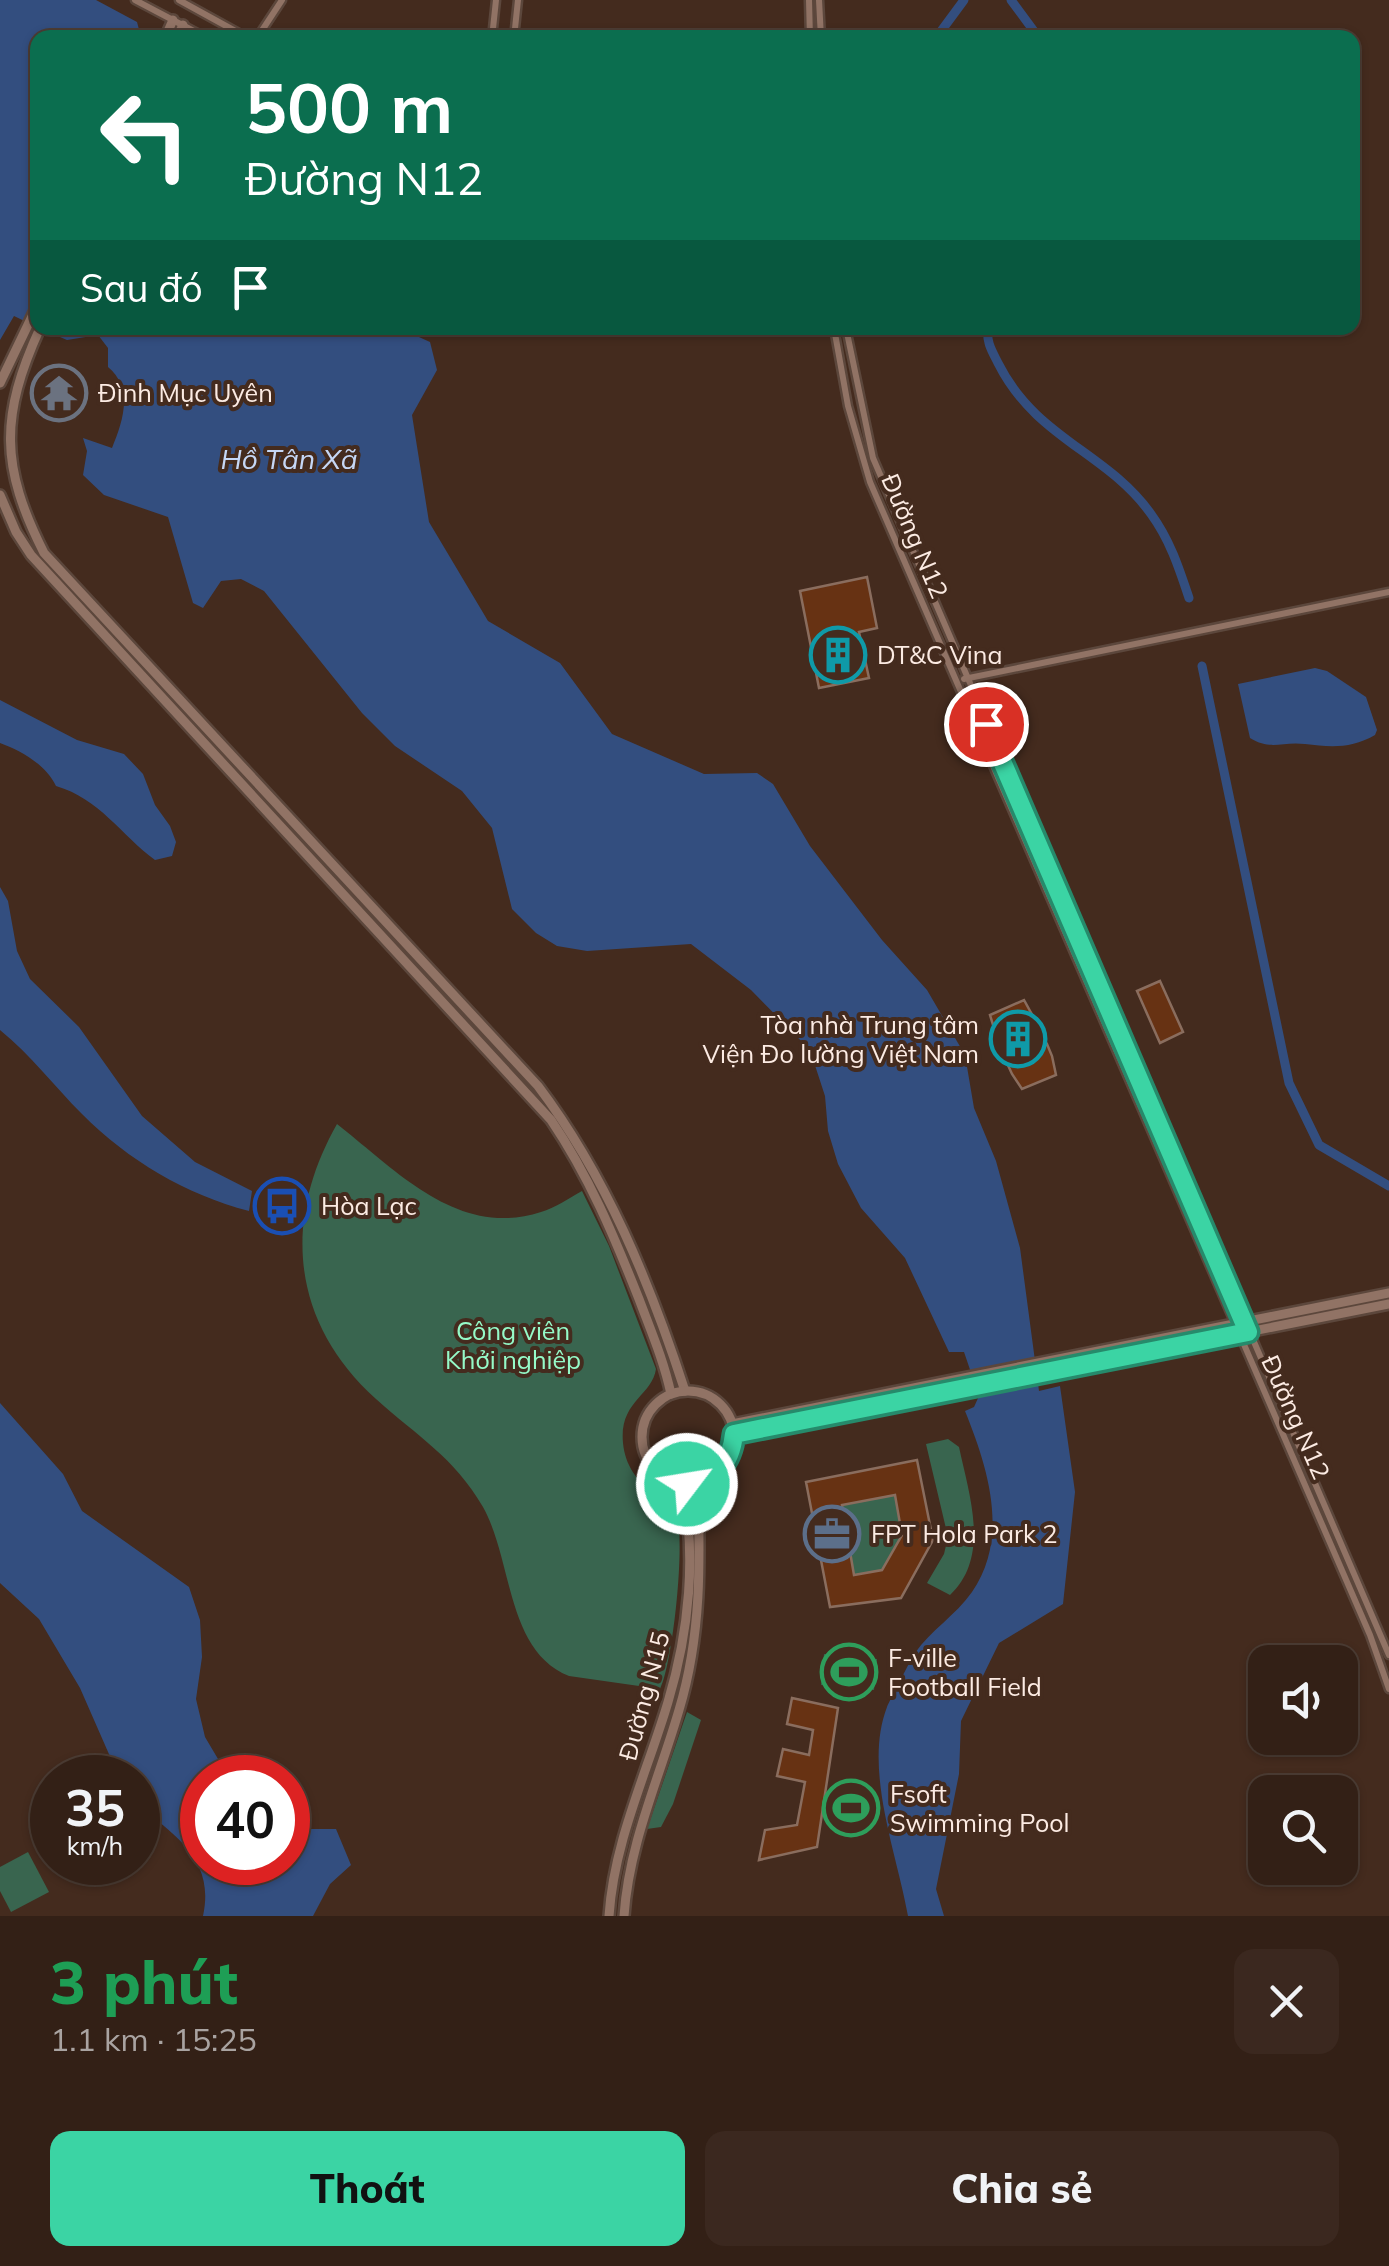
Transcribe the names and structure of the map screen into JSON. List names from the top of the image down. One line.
{"streets":{"street":["Đường N12","Đường N15"]},"water":["Hồ Tân Xã"],"parks":["Công viên Khởi nghiệp"],"places":{"temple":["Đình Mục Uyên"],"building":["DT&C Vina","Tòa nhà Trung tâm Viện Đo lường Việt Nam"],"bus stop":["Hòa Lạc"],"office":["FPT Hola Park 2"],"sports":["F-ville Football Field","Fsoft Swimming Pool"]},"page":{"turn":["500 m","Đường N12"],"then":"Sau đó","speed":"35 km/h","limit":"40","heading":["3 phút","1.1 km · 15:25"],"buttons":["Thoát","Chia sẻ"]}}
